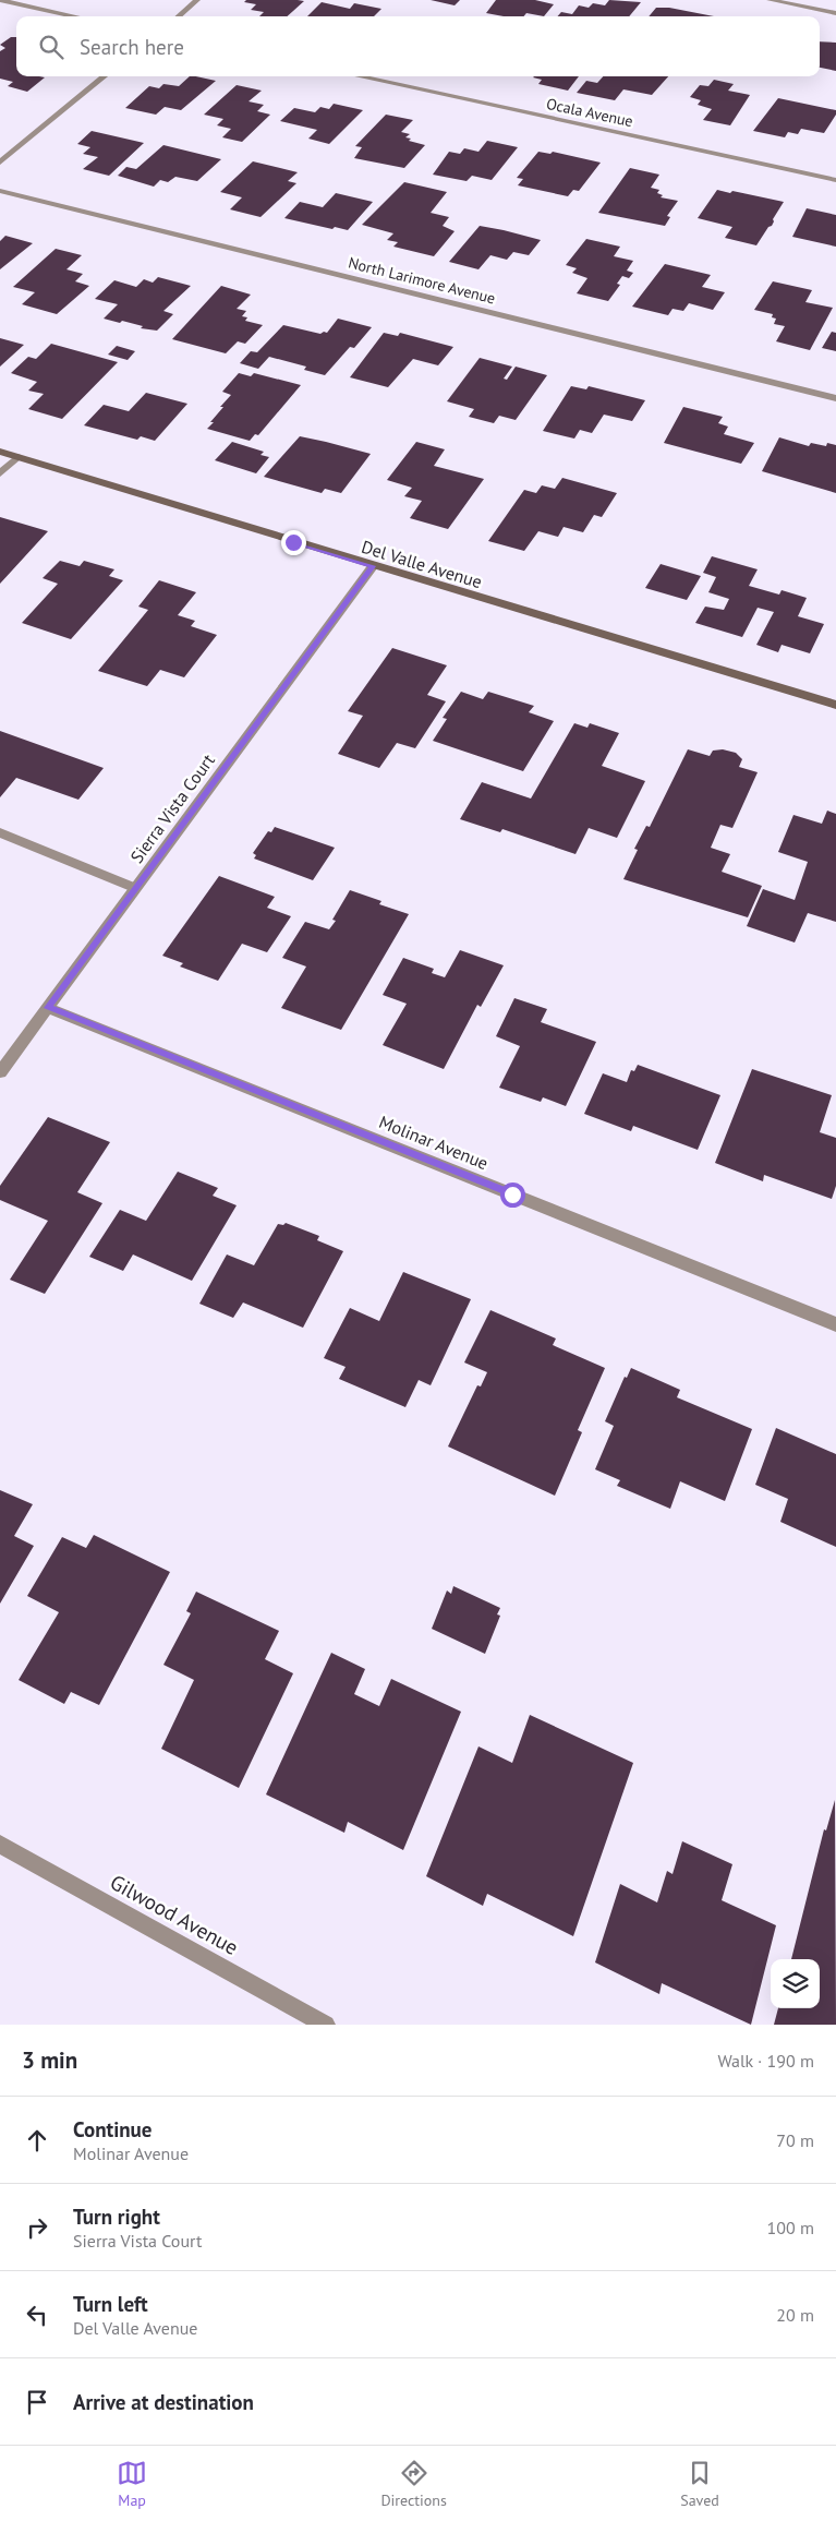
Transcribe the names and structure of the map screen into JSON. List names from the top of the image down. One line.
{"streets":{"street":["Ocala Avenue","North Larimore Avenue","Del Valle Avenue","Sierra Vista Court","Molinar Avenue","Gilwood Avenue"]},"crossings":[["Del Valle Avenue","Sierra Vista Court"],["Sierra Vista Court","Molinar Avenue"]],"page":{"search":"Search here","heading":["3 min","Walk · 190 m"],"list":[["Continue","Molinar Avenue","70 m"],["Turn right","Sierra Vista Court","100 m"],["Turn left","Del Valle Avenue","20 m"],"Arrive at destination"],"nav":["Map","Directions","Saved"]}}
